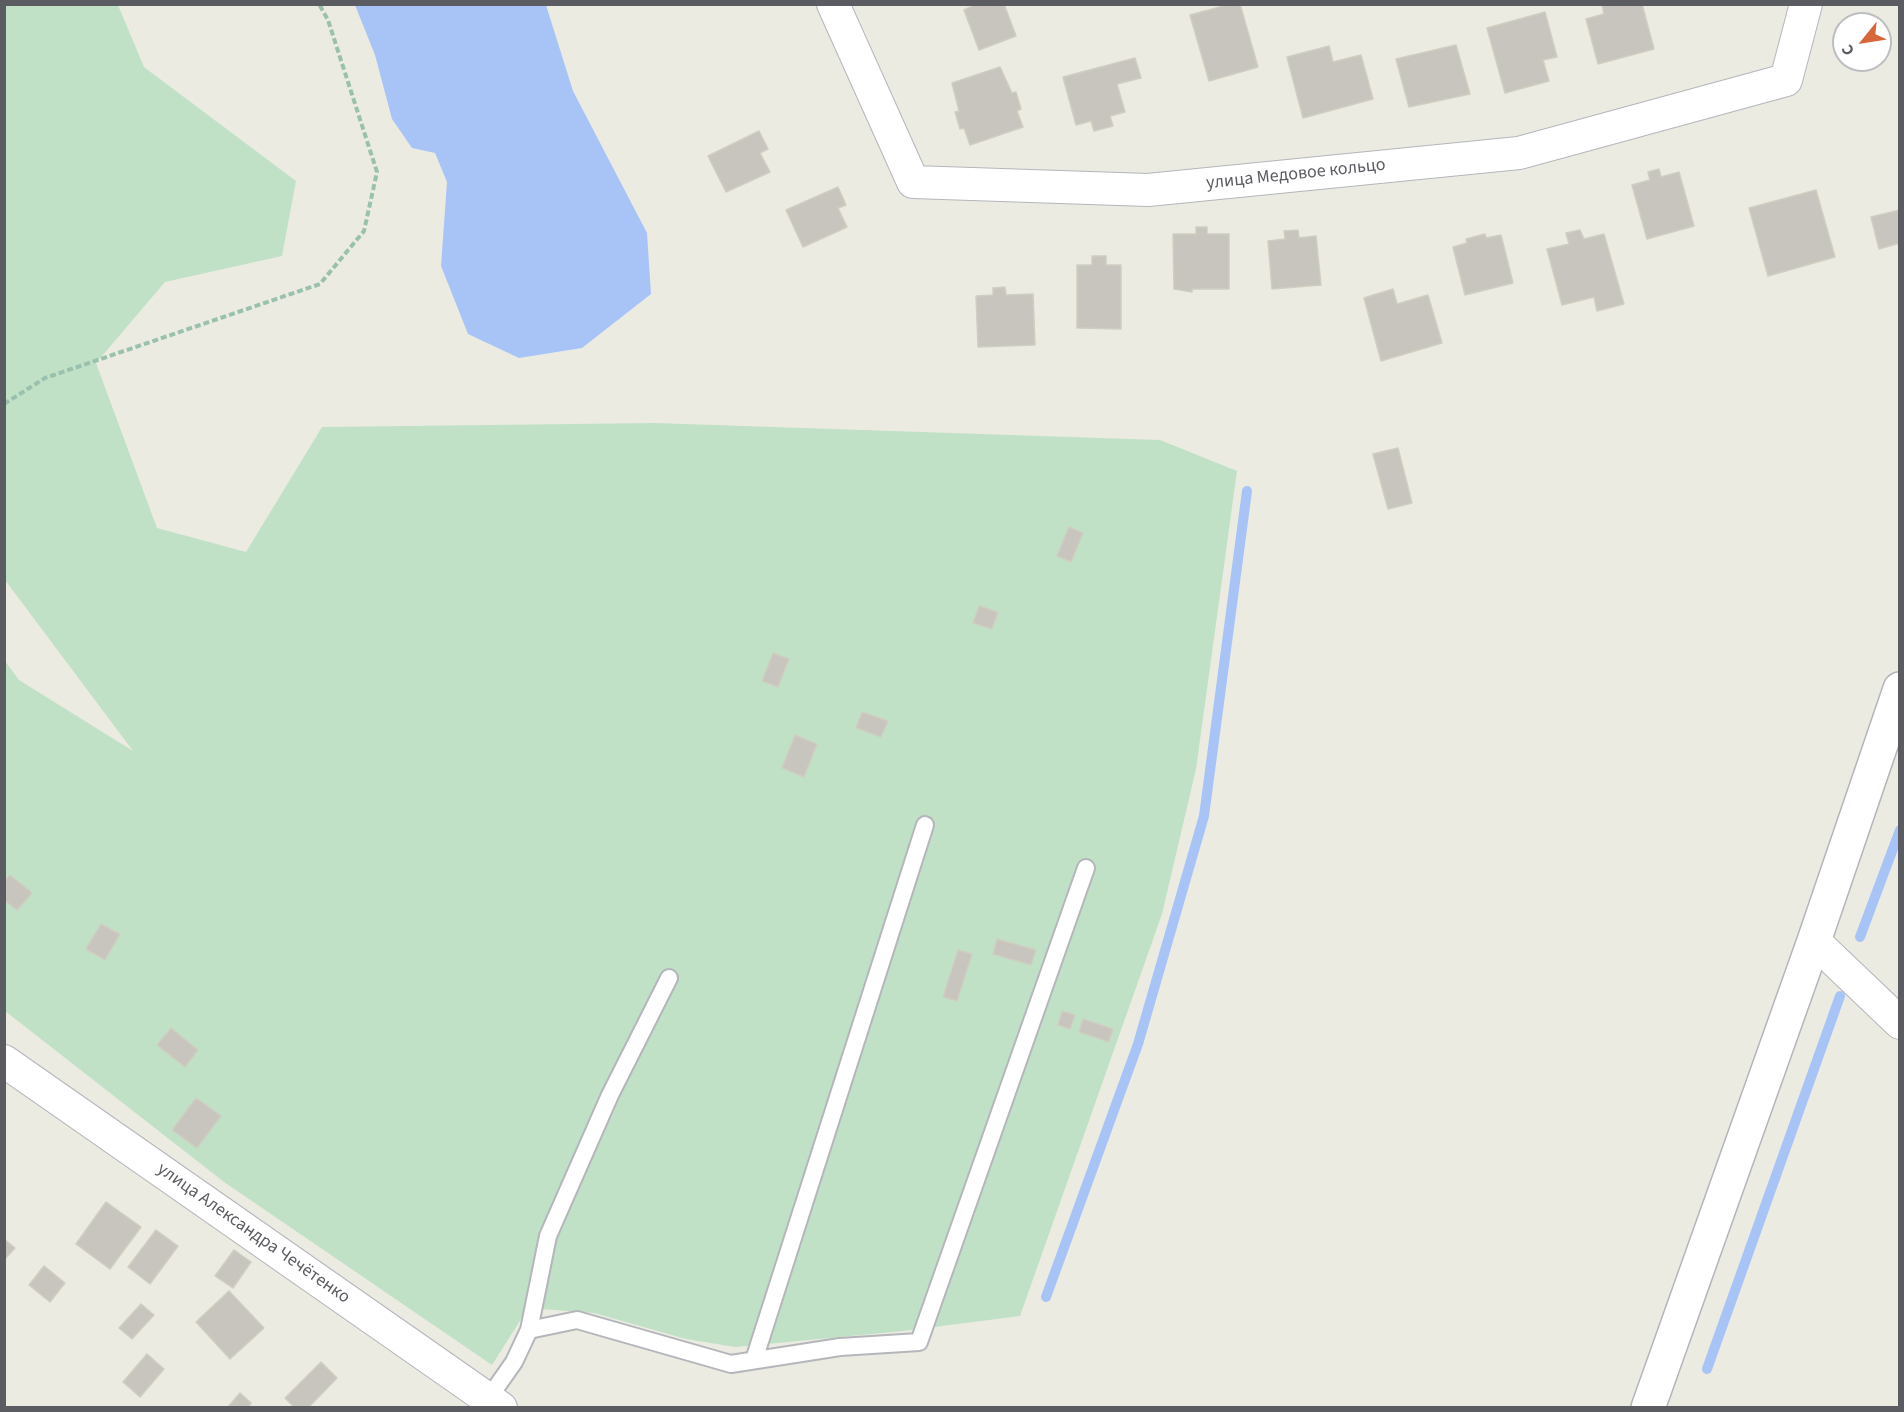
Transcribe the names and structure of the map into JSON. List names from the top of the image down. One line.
{"streets":{"street":["улица Медовое кольцо","улица Александра Чечётенко"]},"north":"bottom left"}
